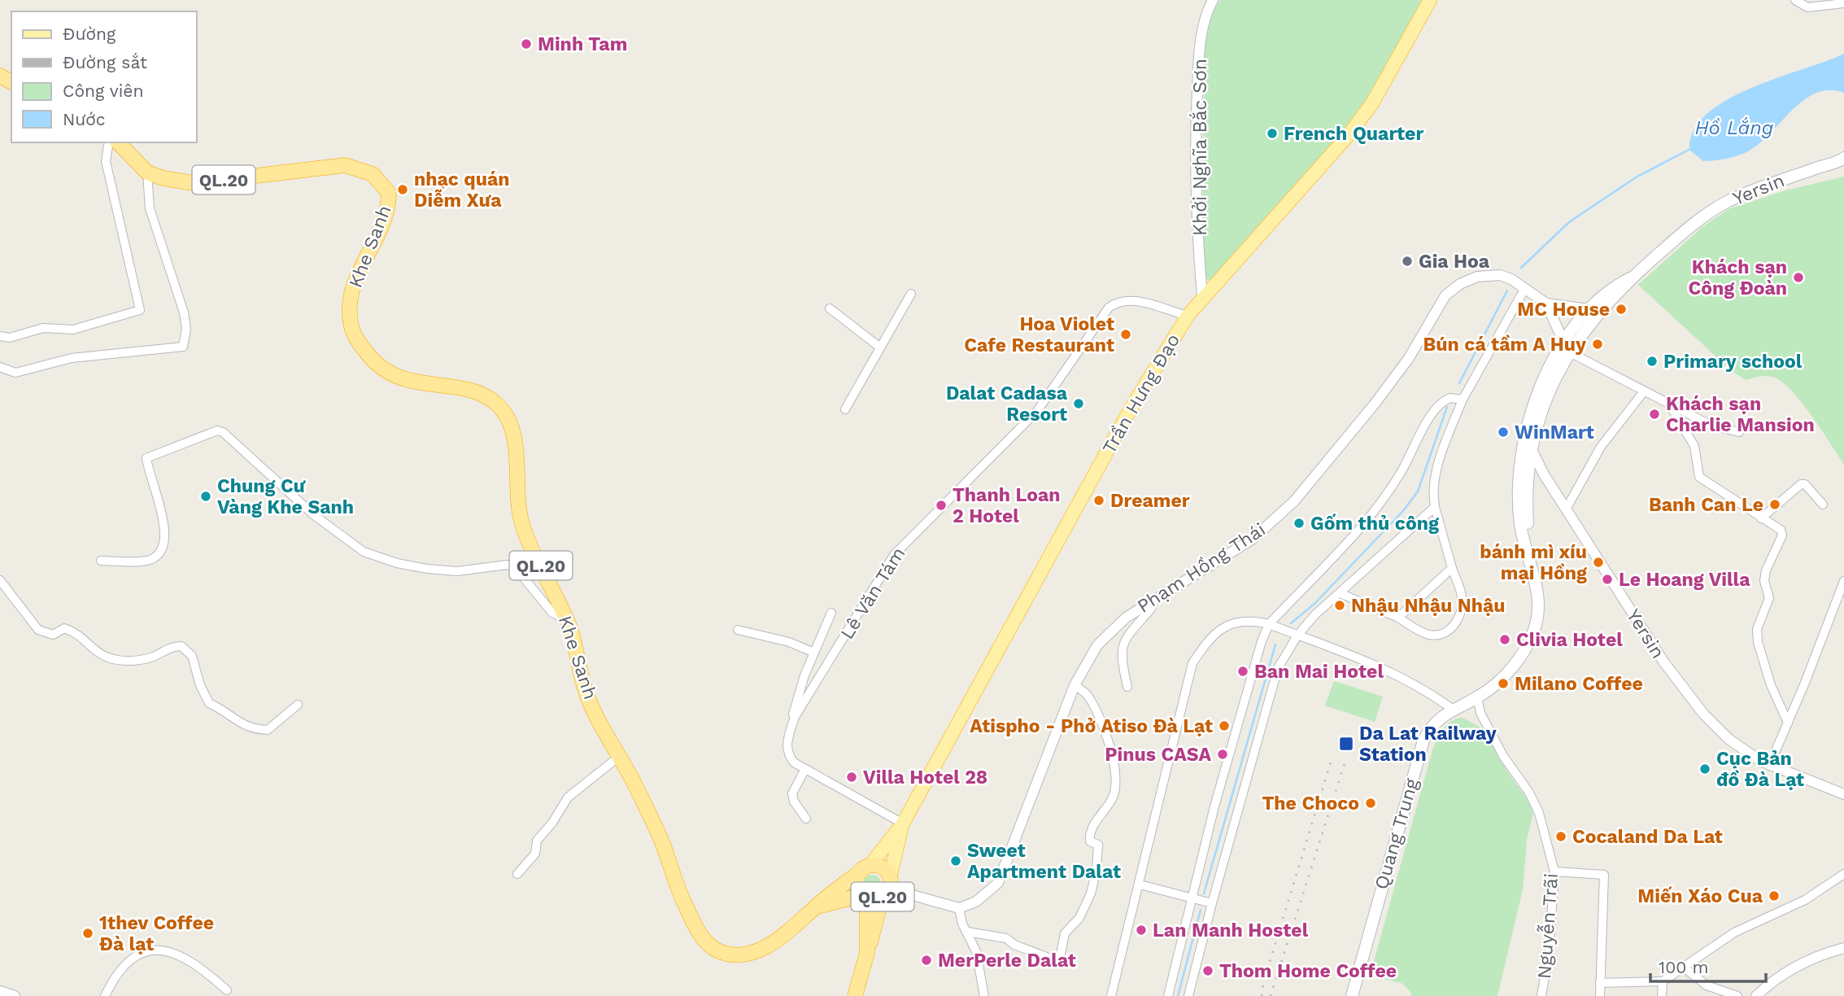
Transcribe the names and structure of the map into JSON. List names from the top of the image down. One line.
{"streets":{"highway":["QL.20","Khe Sanh"],"main road":["Yersin","Trần Hưng Đạo","Quang Trung"],"street":["Khởi Nghĩa Bắc Sơn","Phạm Hồng Thái","Lê Văn Tám","Nguyễn Trãi"]},"crossings":[["Khởi Nghĩa Bắc Sơn","Trần Hưng Đạo"],["QL.20","Khe Sanh"],["QL.20","Trần Hưng Đạo"],["Yersin","Phạm Hồng Thái"],["Khe Sanh","Trần Hưng Đạo"],["Trần Hưng Đạo","Lê Văn Tám"],["Quang Trung","Nguyễn Trãi"]],"water":["Hồ Lắng"],"places":{"other":["Minh Tam","French Quarter","nhạc quán Diễm Xưa","Gia Hoa","Khách sạn Công Đoàn","MC House","Hoa Violet Cafe Restaurant","Bún cá tầm A Huy","Primary school","Dalat Cadasa Resort","Khách sạn Charlie Mansion","WinMart","Chung Cư Vàng Khe Sanh","Dreamer","Banh Can Le","Thanh Loan 2 Hotel","Gốm thủ công","bánh mì xíu mại Hồng","Le Hoang Villa","Nhậu Nhậu Nhậu","Clivia Hotel","Ban Mai Hotel","Milano Coffee","Atispho - Phở Atiso Đà Lạt","Pinus CASA","Cục Bản đồ Đà Lạt","Villa Hotel 28","The Choco","Cocaland Da Lat","Sweet Apartment Dalat","Miến Xáo Cua","Lan Manh Hostel","1thev Coffee Đà lạt","MerPerle Dalat","Thom Home Coffee"],"transit":["Da Lat Railway Station"]},"legend":["Đường","Đường sắt","Công viên","Nước"],"scale_bar":"100 m"}
